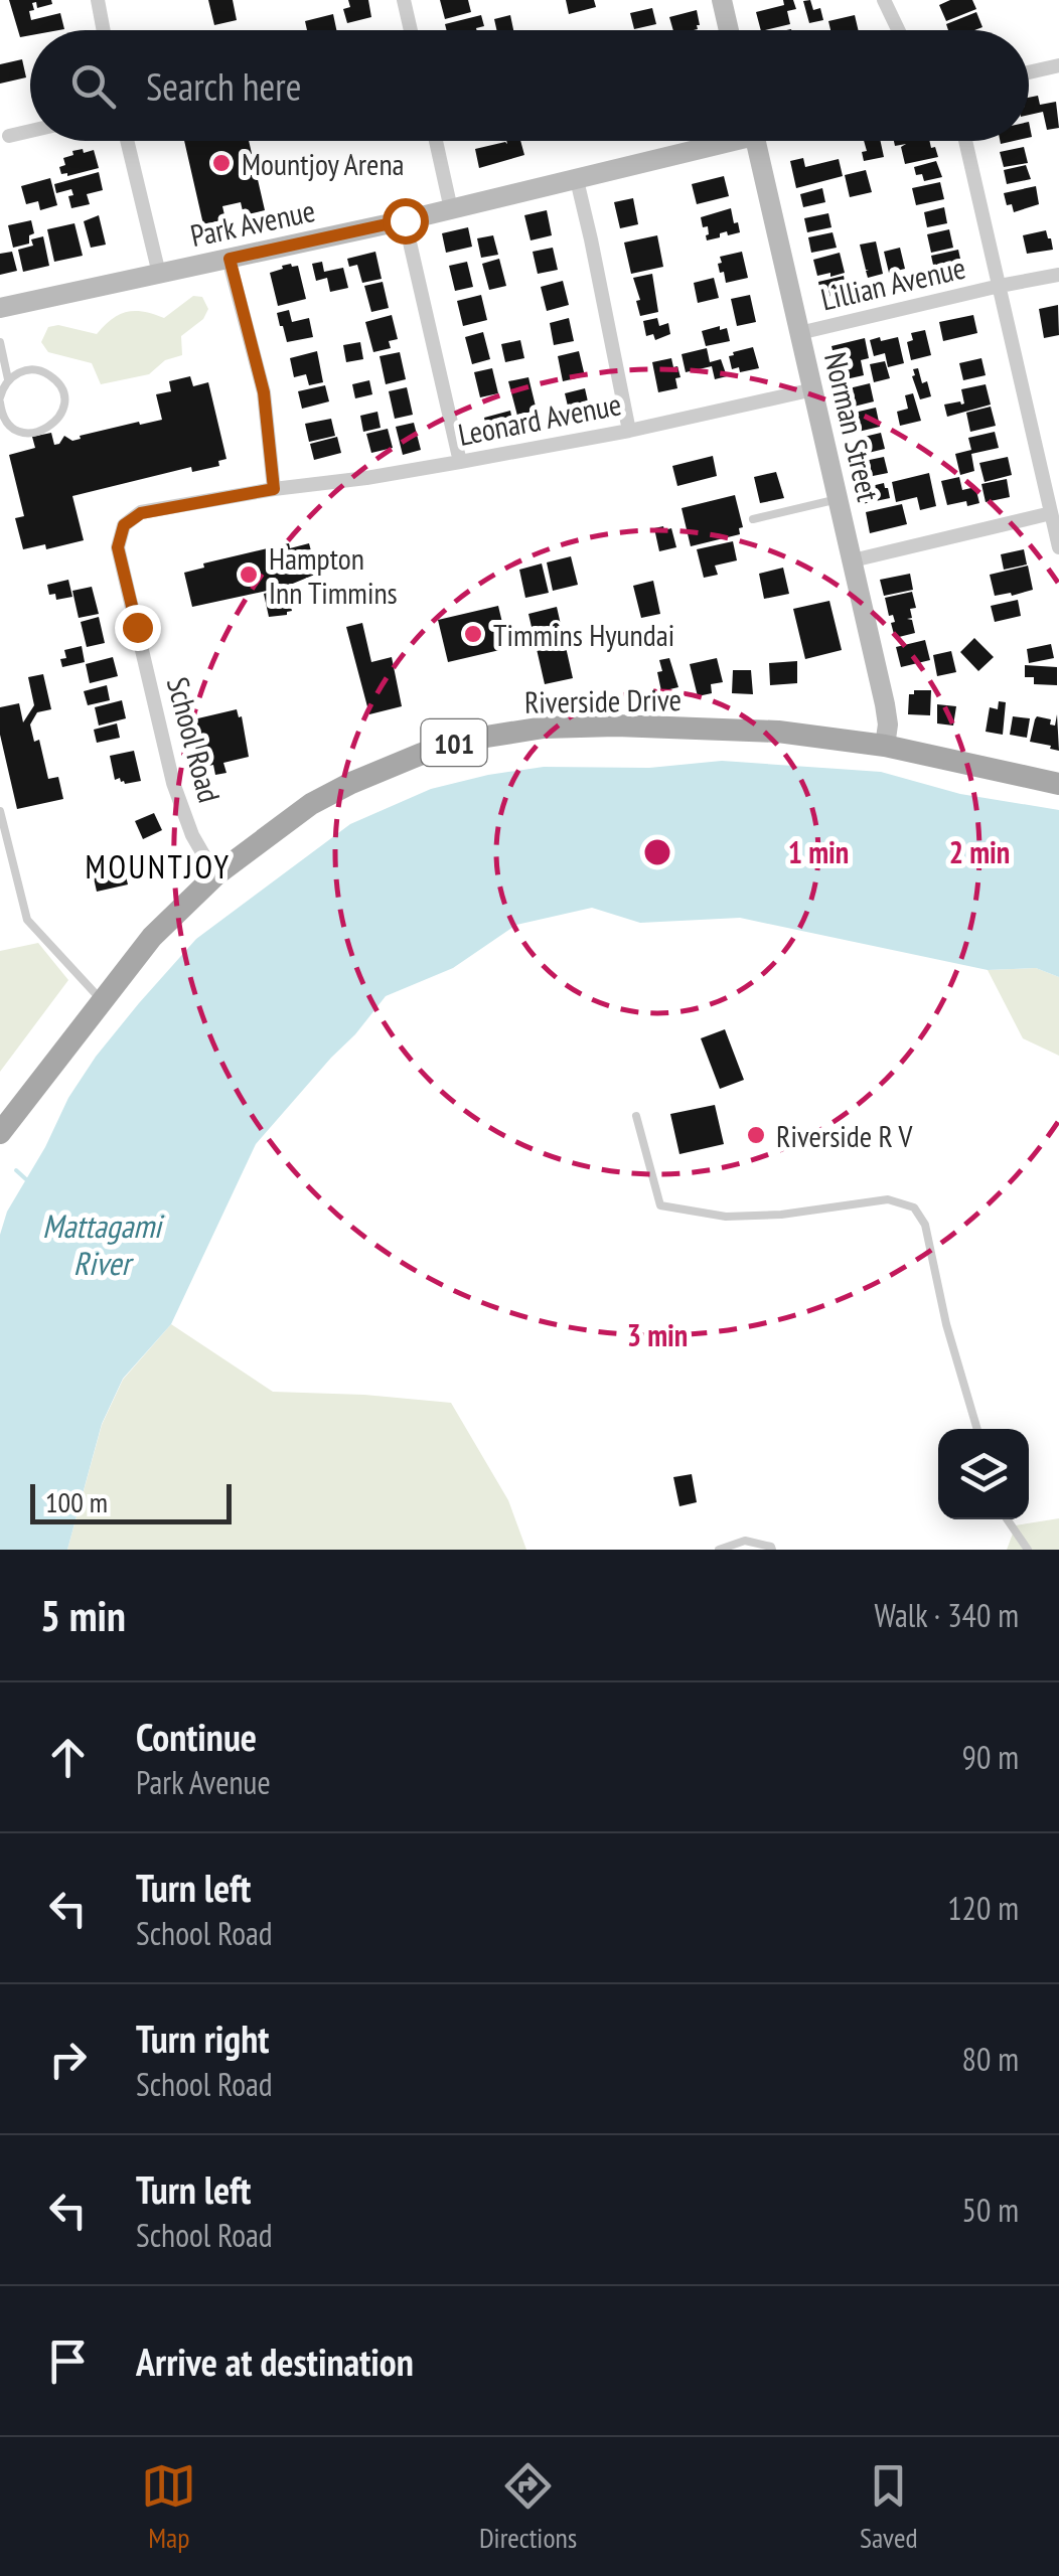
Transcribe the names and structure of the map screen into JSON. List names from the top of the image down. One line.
{"streets":{"main road":["Riverside Drive","101"],"street":["Park Avenue","Lillian Avenue","Leonard Avenue","Norman Street","School Road"]},"crossings":[["Lillian Avenue","Norman Street"],["Leonard Avenue","Norman Street"],["Leonard Avenue","School Road"],["Norman Street","Riverside Drive"],["Riverside Drive","School Road"]],"districts":["MOUNTJOY"],"water":["Mattagami River"],"places":["Mountjoy Arena","Hampton Inn Timmins","Timmins Hyundai","Riverside R V"],"scale_bar":"100 m","page":{"search":"Search here","scale":"100 m","heading":["5 min","Walk · 340 m"],"list":[["Continue","Park Avenue","90 m"],["Turn left","School Road","120 m"],["Turn right","School Road","80 m"],["Turn left","School Road","50 m"],"Arrive at destination"],"nav":["Map","Directions","Saved"]},"rings":["1 min","2 min","3 min"]}
